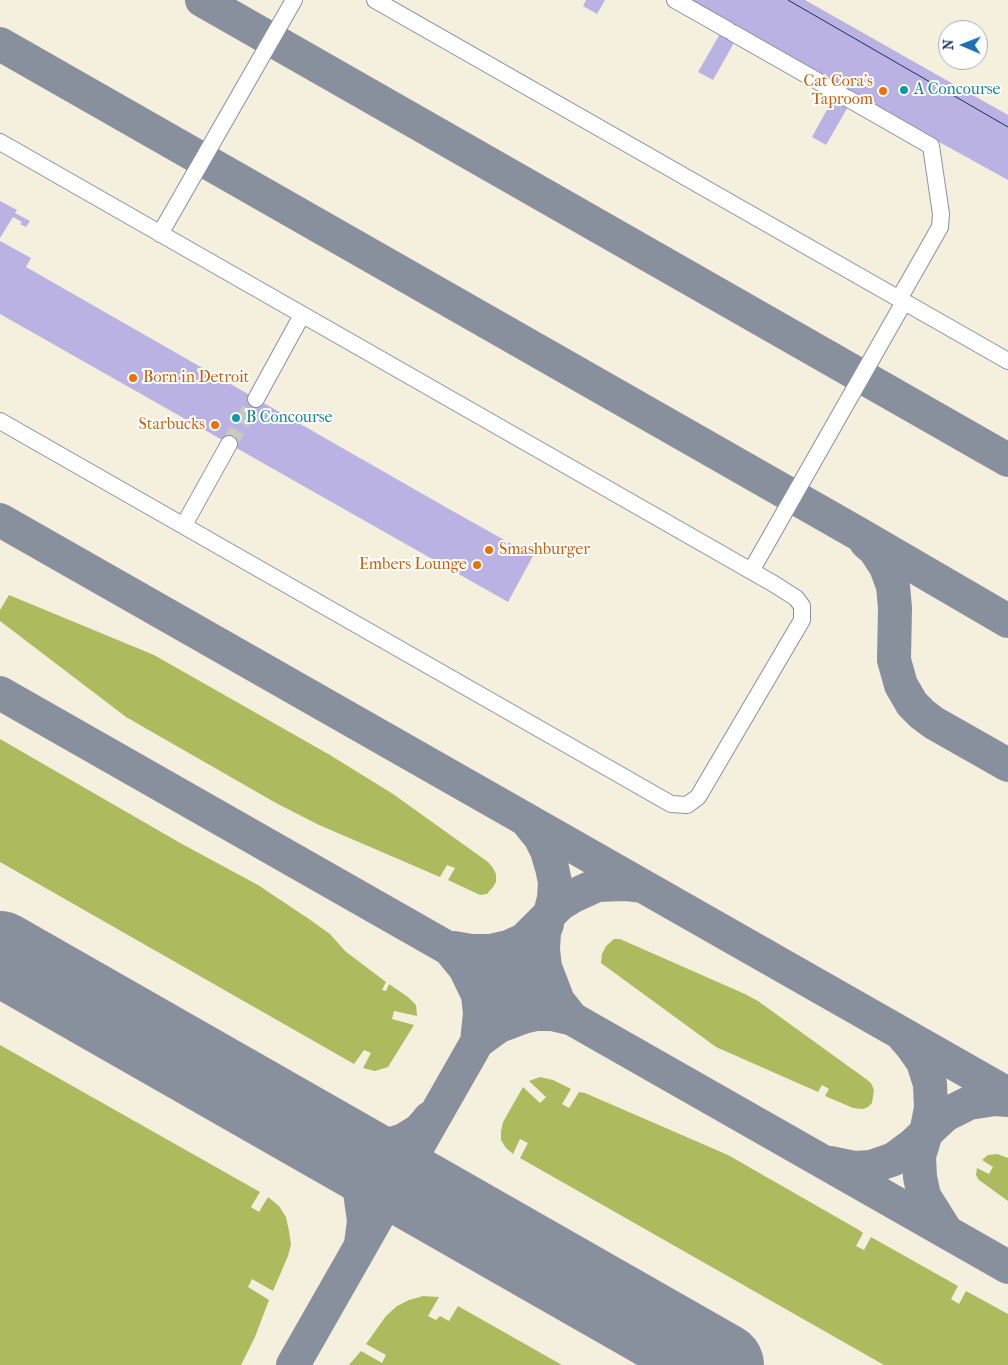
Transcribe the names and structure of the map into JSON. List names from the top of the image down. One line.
{"places":["A Concourse","Cat Cora's Taproom","Born in Detroit","B Concourse","Starbucks","Smashburger","Embers Lounge"],"north":"left"}
